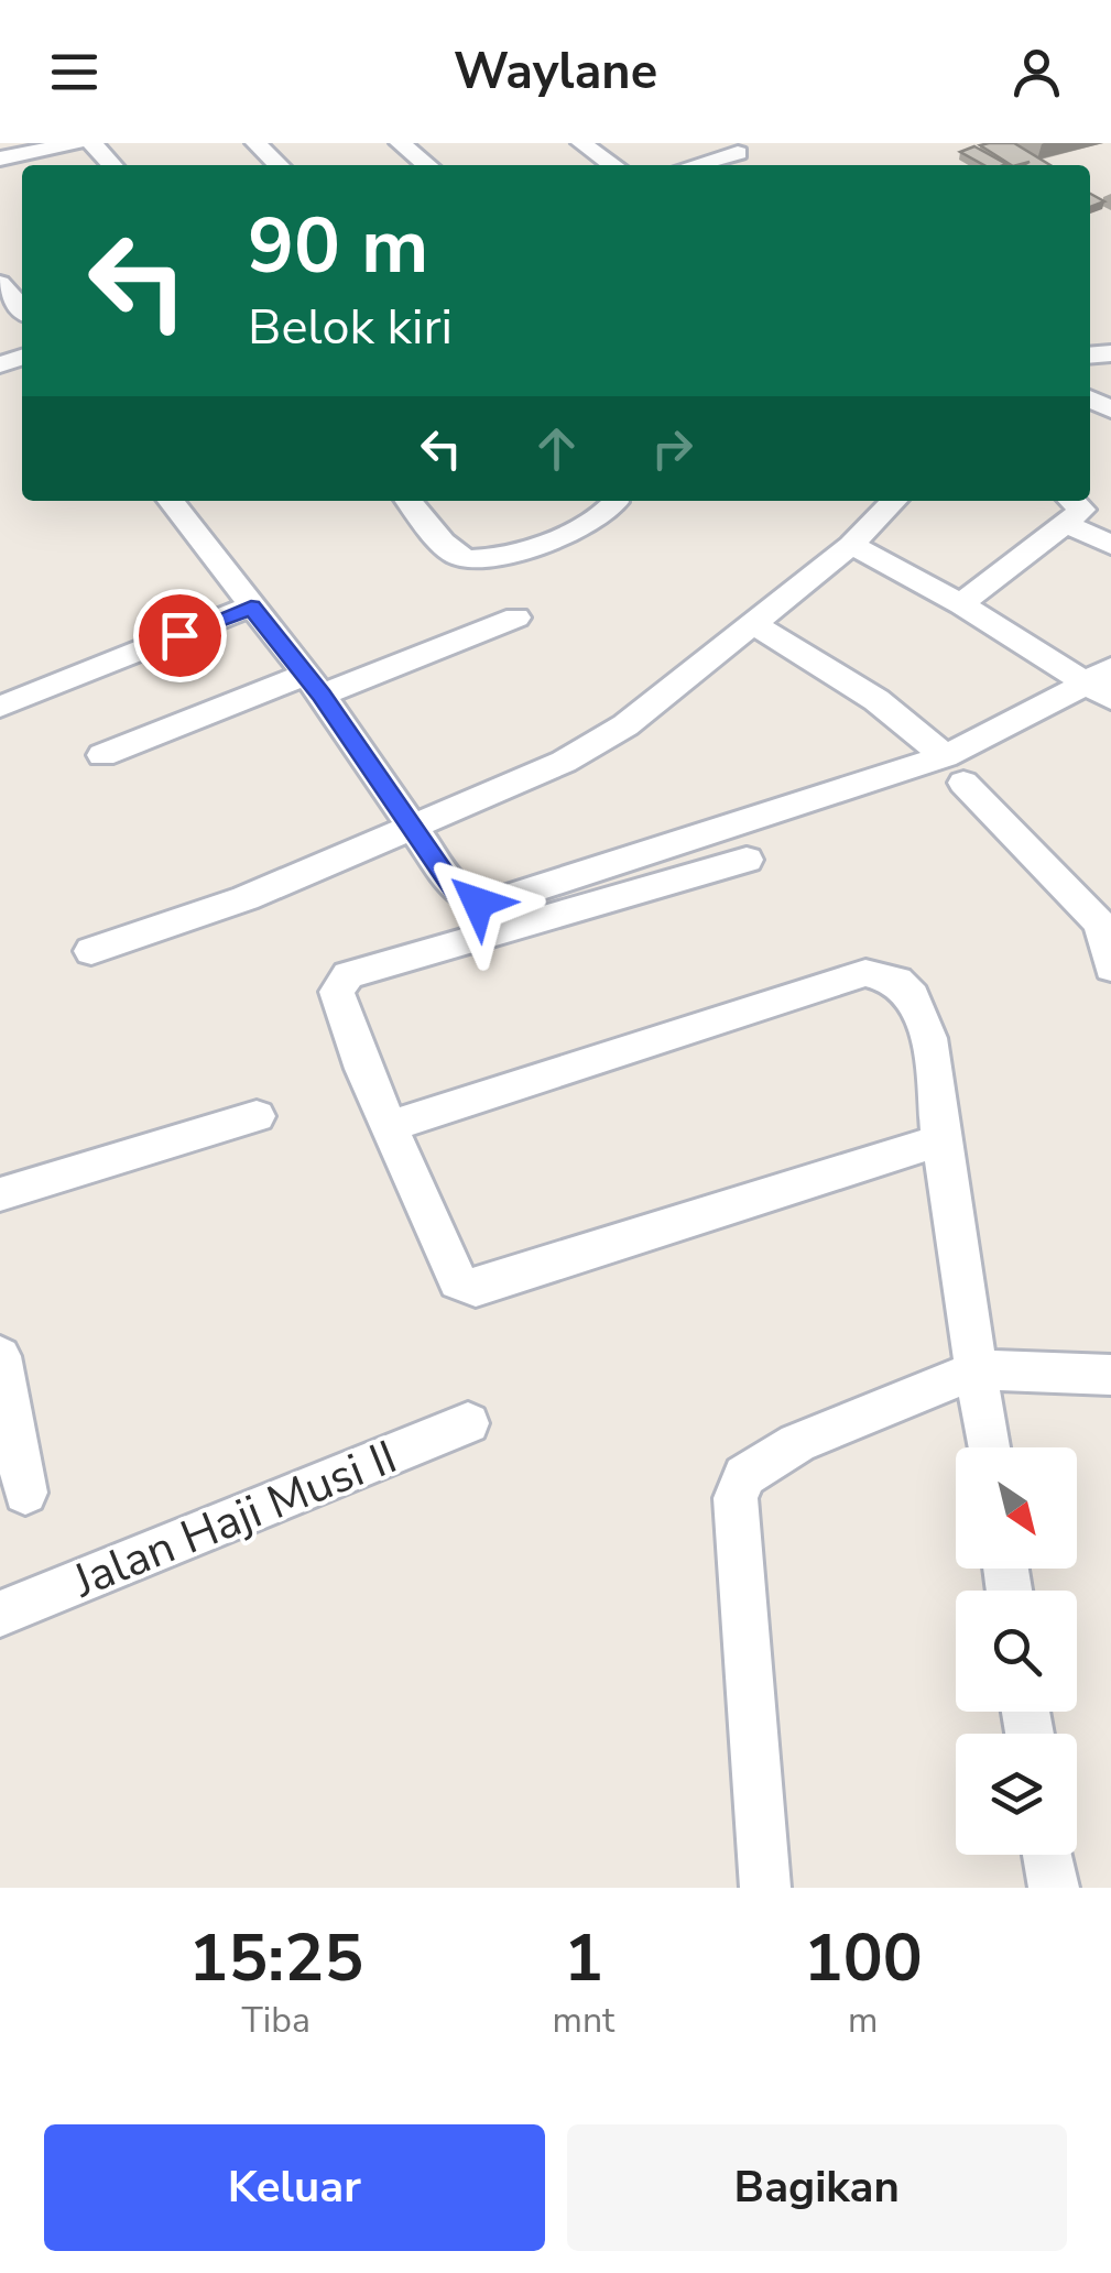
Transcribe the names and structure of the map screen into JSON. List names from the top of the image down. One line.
{"streets":{"street":["Jalan Haji Musi II"]},"north":"bottom right","page":{"header":"Waylane","turn":["90 m","Belok kiri"],"eta":["15:25","Tiba","1","mnt","100","m"],"buttons":["Keluar","Bagikan"]}}
